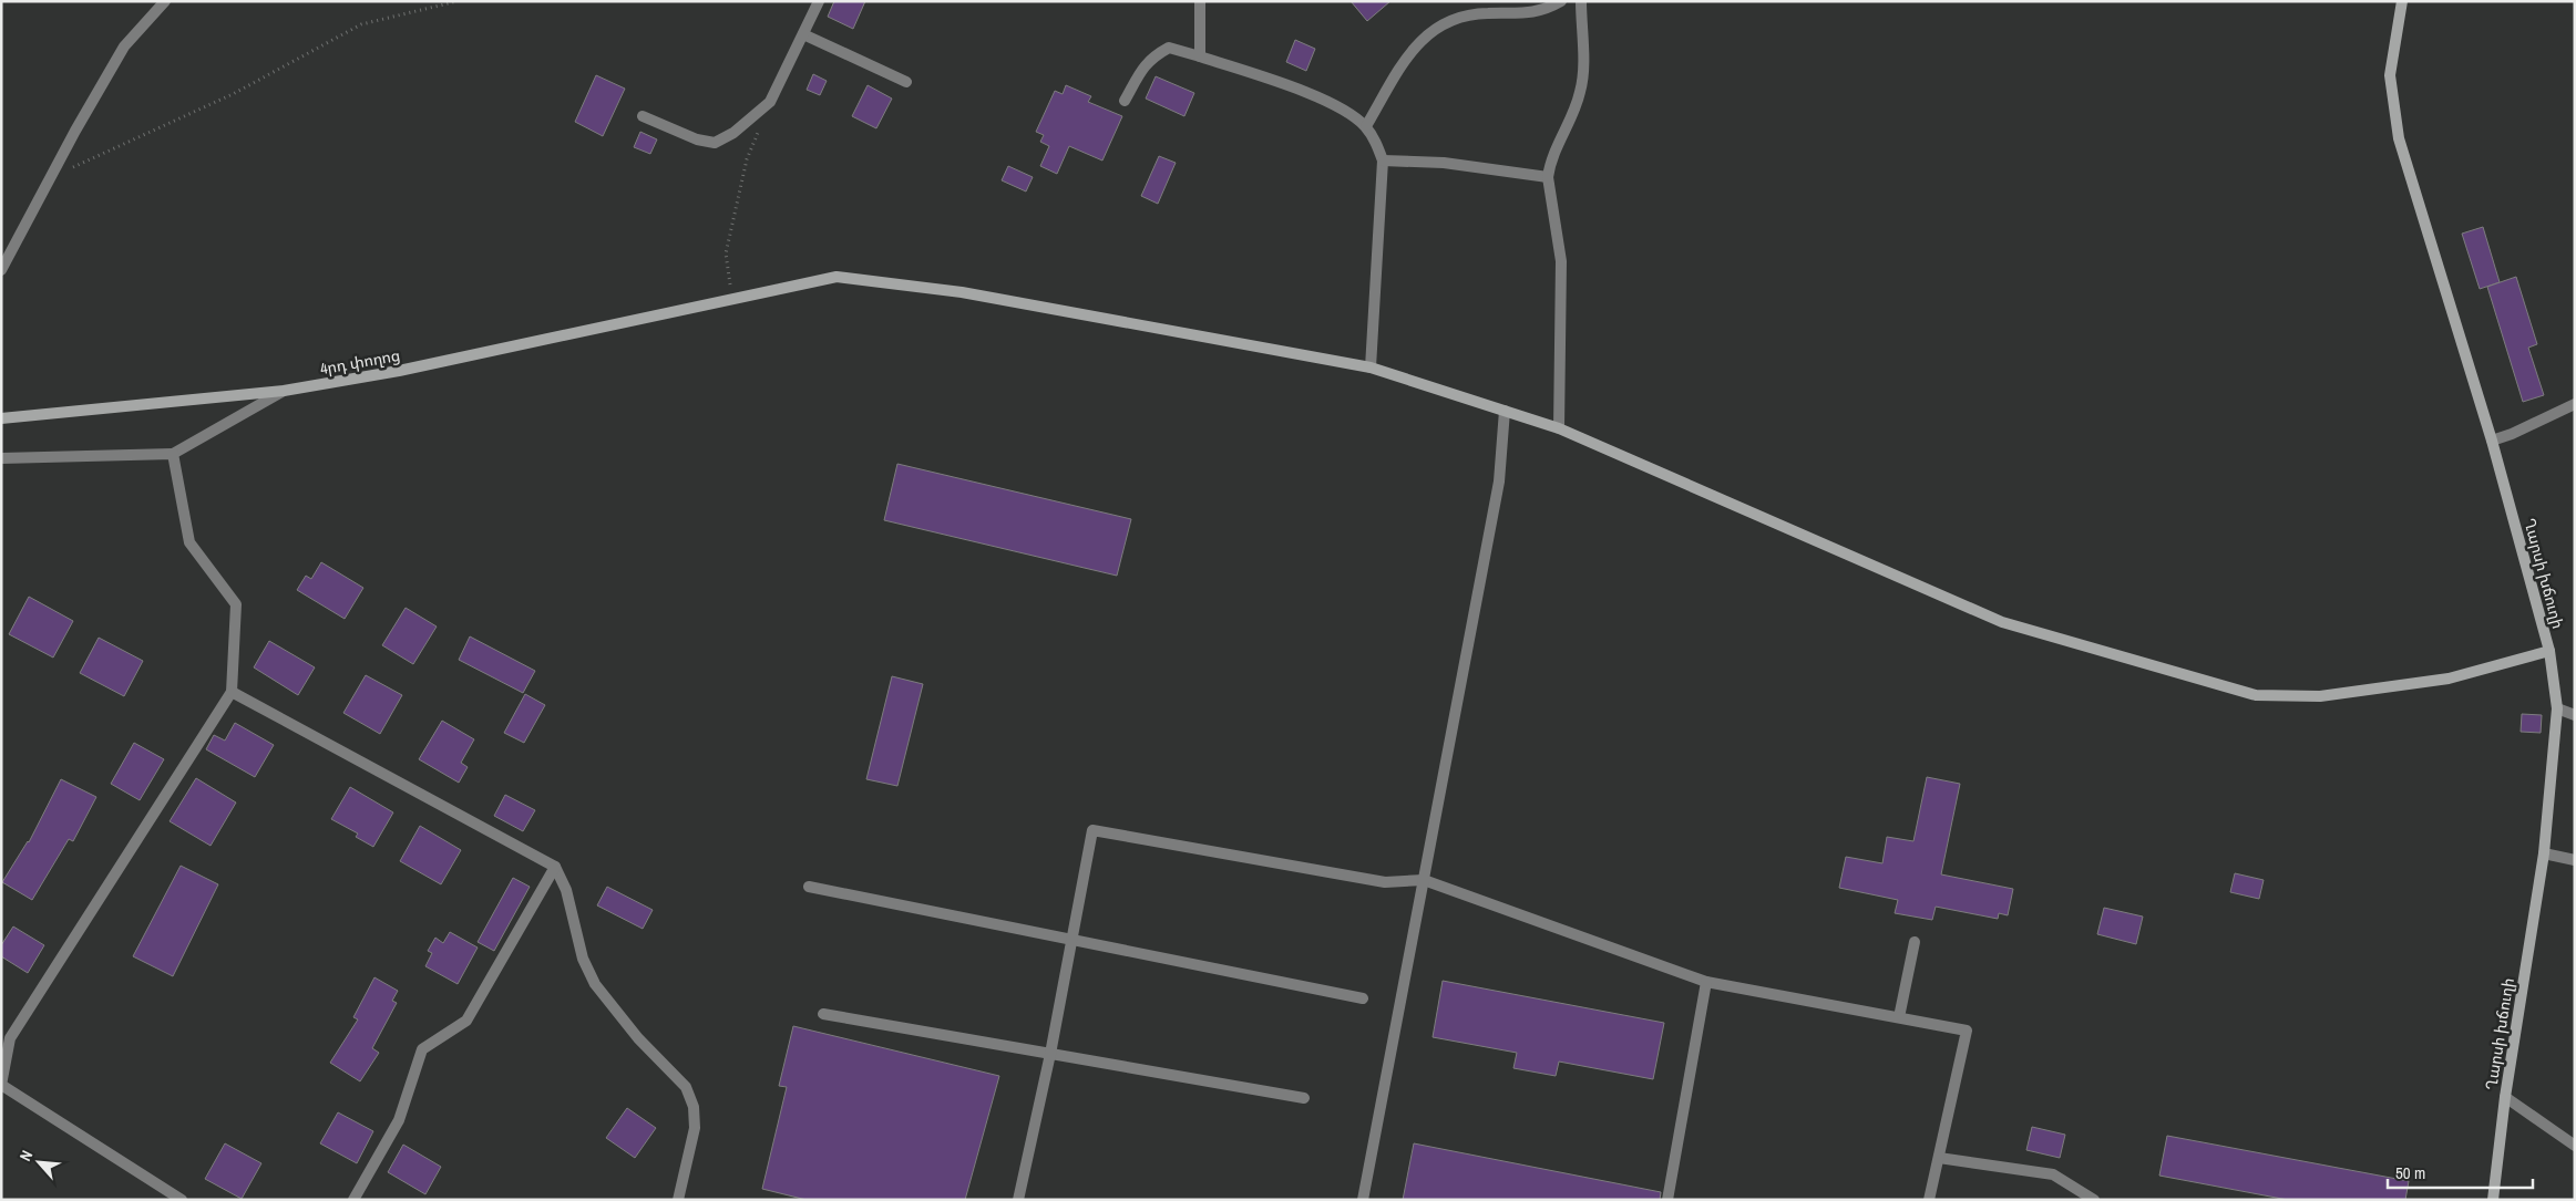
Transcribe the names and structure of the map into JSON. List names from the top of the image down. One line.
{"streets":{"street":["4րդ փողոց","Ղարսի խճուղի"]},"crossings":[["4րդ փողոց","Ղարսի խճուղի"]],"scale_bar":"50 m","north":"top left"}
